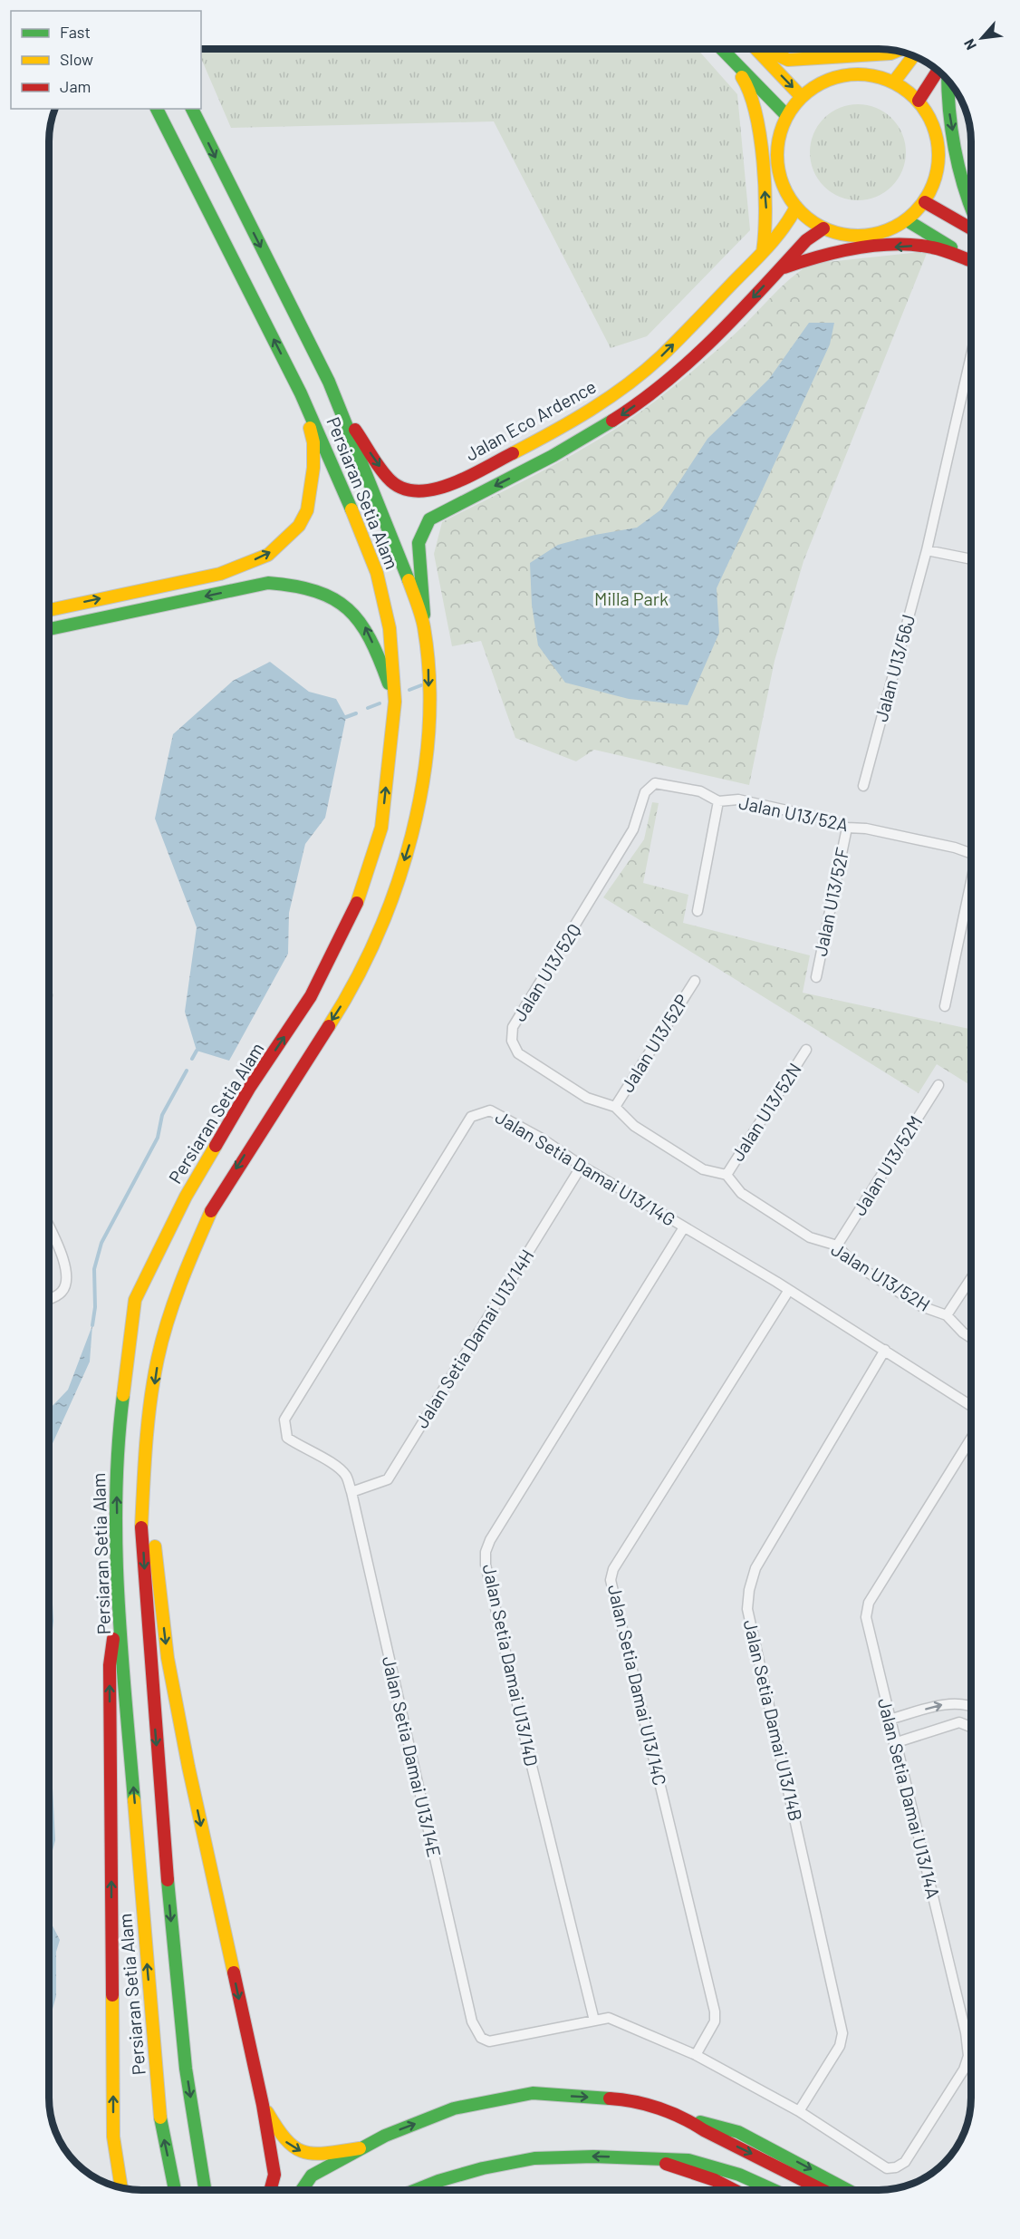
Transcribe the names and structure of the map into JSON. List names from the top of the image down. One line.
{"streets":{"main road":["Jalan Eco Ardence","Persiaran Setia Alam"],"street":["Jalan U13/56J","Jalan U13/52A","Jalan U13/52F","Jalan U13/52Q","Jalan U13/52P","Jalan U13/52N","Jalan U13/52M","Jalan Setia Damai U13/14G","Jalan U13/52H","Jalan Setia Damai U13/14H","Jalan Setia Damai U13/14D","Jalan Setia Damai U13/14C","Jalan Setia Damai U13/14B","Jalan Setia Damai U13/14E","Jalan Setia Damai U13/14A"]},"crossings":[["Jalan Eco Ardence","Persiaran Setia Alam"],["Jalan U13/52A","Jalan U13/52F"],["Jalan U13/52A","Jalan U13/52Q"],["Jalan U13/52Q","Jalan U13/52P"],["Jalan U13/52N","Jalan U13/52H"],["Jalan U13/52M","Jalan U13/52H"],["Jalan Setia Damai U13/14G","Jalan Setia Damai U13/14H"],["Jalan Setia Damai U13/14G","Jalan Setia Damai U13/14D"],["Jalan Setia Damai U13/14G","Jalan Setia Damai U13/14C"],["Jalan Setia Damai U13/14G","Jalan Setia Damai U13/14B"],["Jalan Setia Damai U13/14G","Jalan Setia Damai U13/14E"],["Jalan Setia Damai U13/14H","Jalan Setia Damai U13/14E"],["Jalan Setia Damai U13/14D","Jalan Setia Damai U13/14E"],["Jalan Setia Damai U13/14B","Jalan Setia Damai U13/14A"]],"parks":["Milla Park"],"legend":["Fast","Slow","Jam"],"north":"bottom left"}
